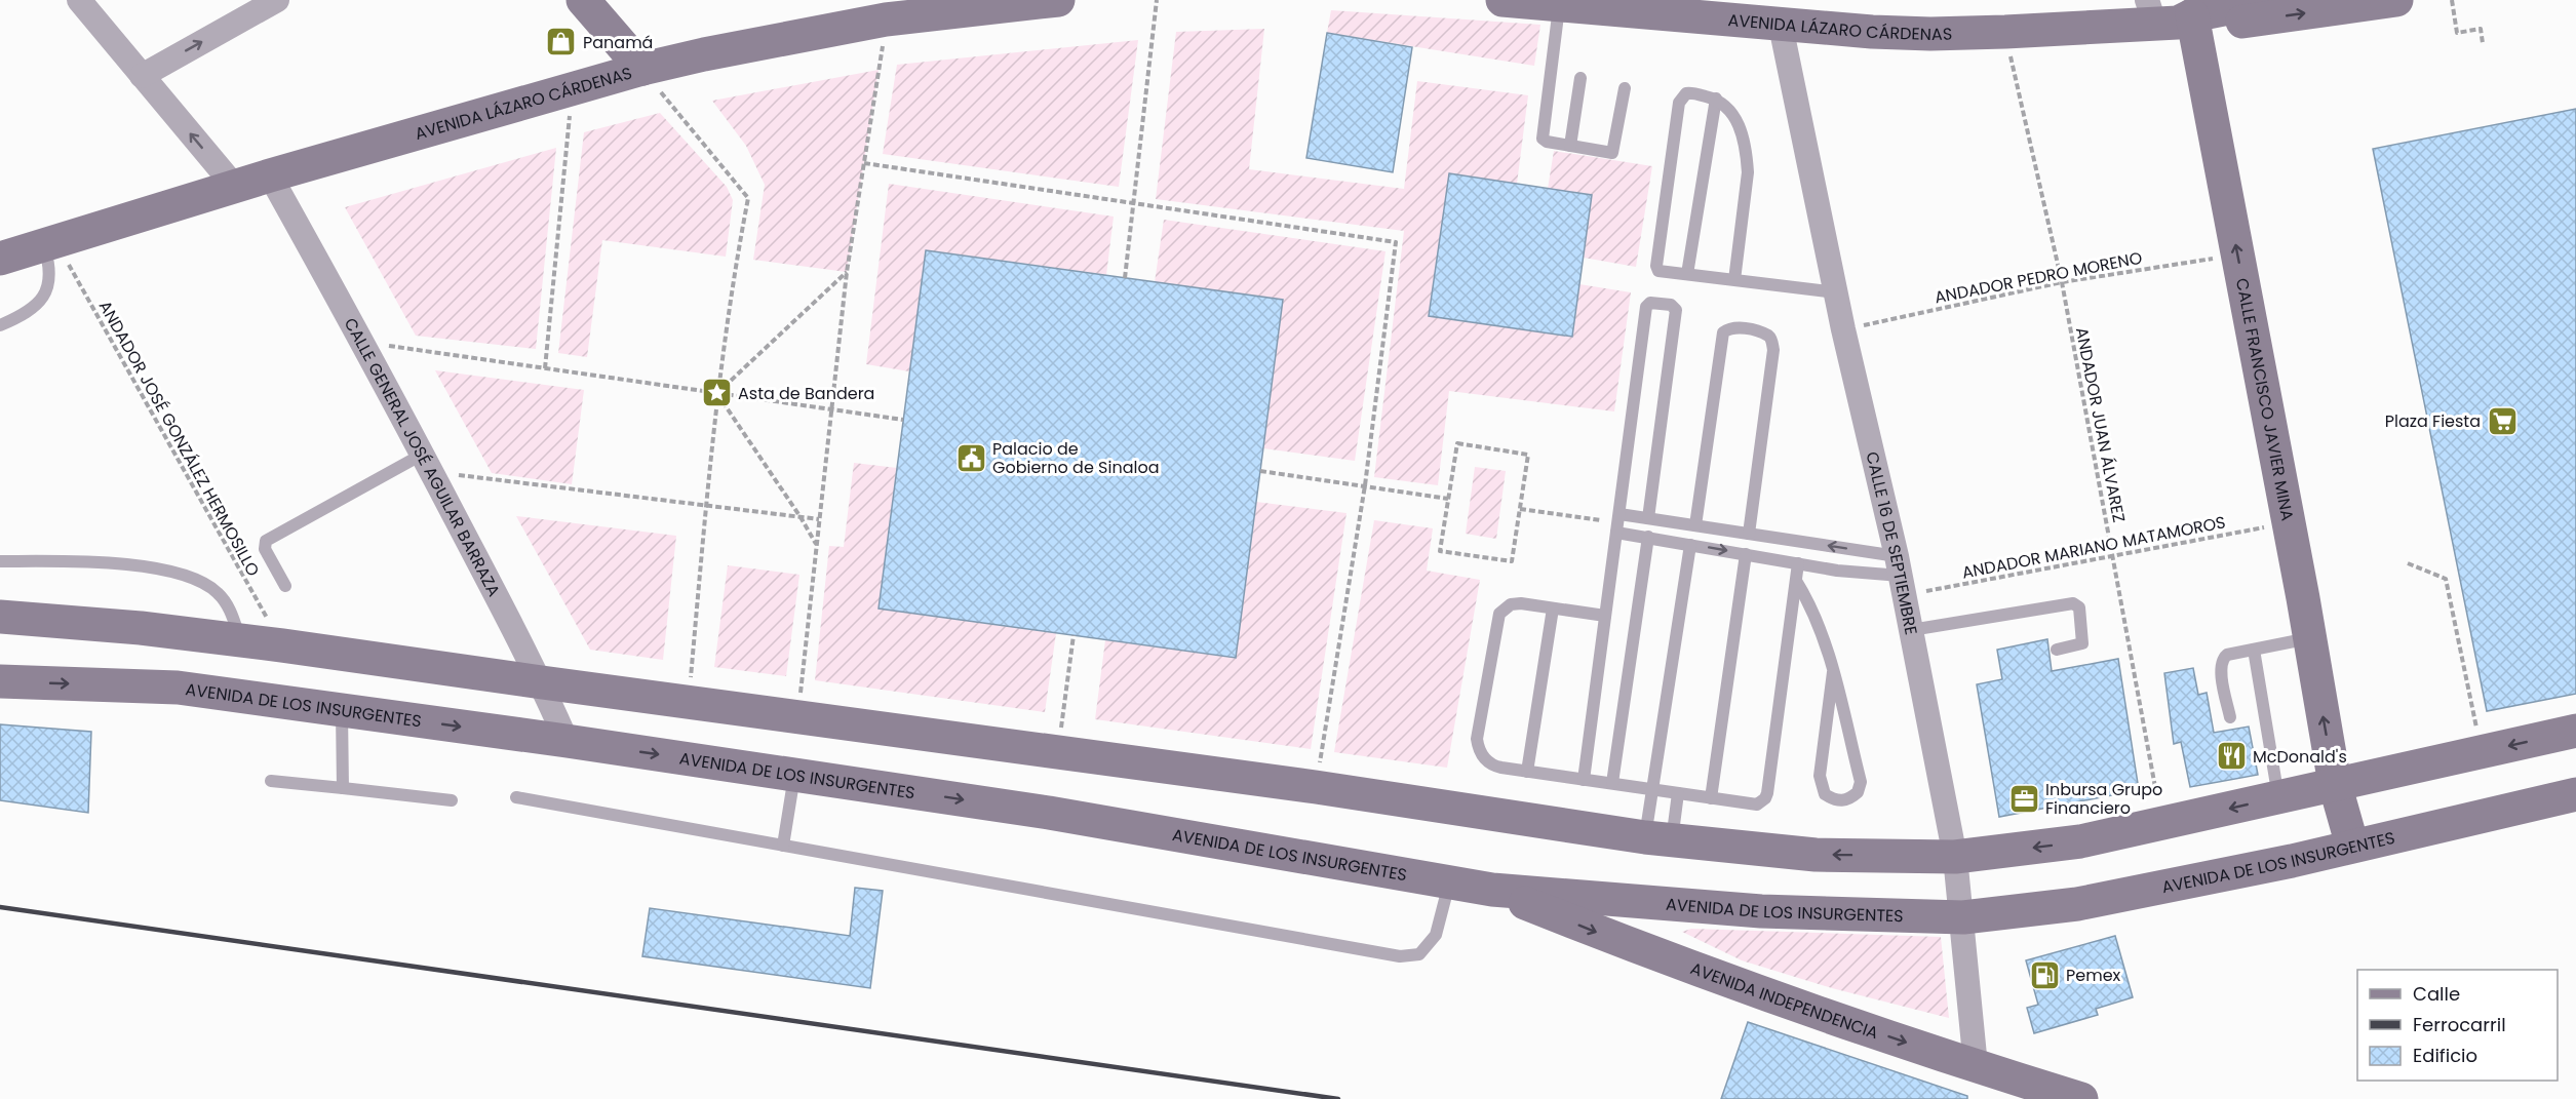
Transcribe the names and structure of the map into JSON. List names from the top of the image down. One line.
{"streets":{"main road":["AVENIDA LÁZARO CÁRDENAS","CALLE FRANCISCO JAVIER MINA","AVENIDA DE LOS INSURGENTES","AVENIDA INDEPENDENCIA"],"street":["CALLE GENERAL JOSÉ AGUILAR BARRAZA","CALLE 16 DE SEPTIEMBRE"],"path":["ANDADOR PEDRO MORENO","ANDADOR JUAN ÁLVAREZ","ANDADOR JOSÉ GONZÁLEZ HERMOSILLO","ANDADOR MARIANO MATAMOROS"]},"crossings":[["AVENIDA LÁZARO CÁRDENAS","CALLE FRANCISCO JAVIER MINA"],["AVENIDA LÁZARO CÁRDENAS","ANDADOR JUAN ÁLVAREZ"],["AVENIDA LÁZARO CÁRDENAS","ANDADOR JOSÉ GONZÁLEZ HERMOSILLO"],["AVENIDA LÁZARO CÁRDENAS","CALLE GENERAL JOSÉ AGUILAR BARRAZA"],["AVENIDA LÁZARO CÁRDENAS","CALLE 16 DE SEPTIEMBRE"],["ANDADOR PEDRO MORENO","CALLE FRANCISCO JAVIER MINA"],["ANDADOR PEDRO MORENO","ANDADOR JUAN ÁLVAREZ"],["ANDADOR PEDRO MORENO","CALLE 16 DE SEPTIEMBRE"],["CALLE FRANCISCO JAVIER MINA","ANDADOR MARIANO MATAMOROS"],["CALLE FRANCISCO JAVIER MINA","AVENIDA DE LOS INSURGENTES"],["ANDADOR JUAN ÁLVAREZ","ANDADOR MARIANO MATAMOROS"],["CALLE GENERAL JOSÉ AGUILAR BARRAZA","AVENIDA DE LOS INSURGENTES"],["CALLE 16 DE SEPTIEMBRE","ANDADOR MARIANO MATAMOROS"],["CALLE 16 DE SEPTIEMBRE","AVENIDA DE LOS INSURGENTES"],["CALLE 16 DE SEPTIEMBRE","AVENIDA INDEPENDENCIA"],["AVENIDA DE LOS INSURGENTES","AVENIDA INDEPENDENCIA"]],"one_way":["CALLE FRANCISCO JAVIER MINA"],"places":{"shop":["Panamá"],"place":["Asta de Bandera"],"supermarket":["Plaza Fiesta"],"public building":["Palacio de Gobierno de Sinaloa"],"restaurant":["McDonald's"],"office":["Inbursa Grupo Financiero"],"fuel station":["Pemex"]},"legend":["Calle","Ferrocarril","Edificio"]}
